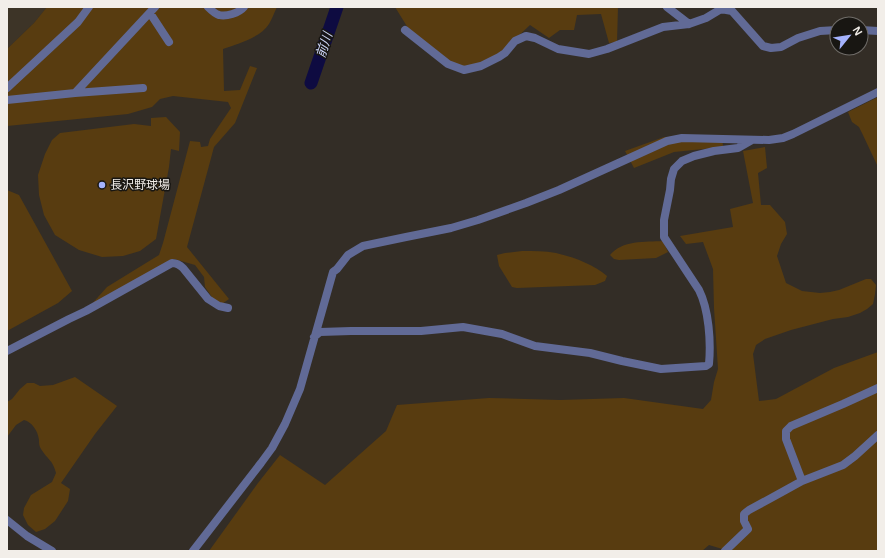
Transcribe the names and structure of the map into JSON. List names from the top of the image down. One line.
{"water":["前川"],"places":["長沢野球場"],"north":"top right"}
